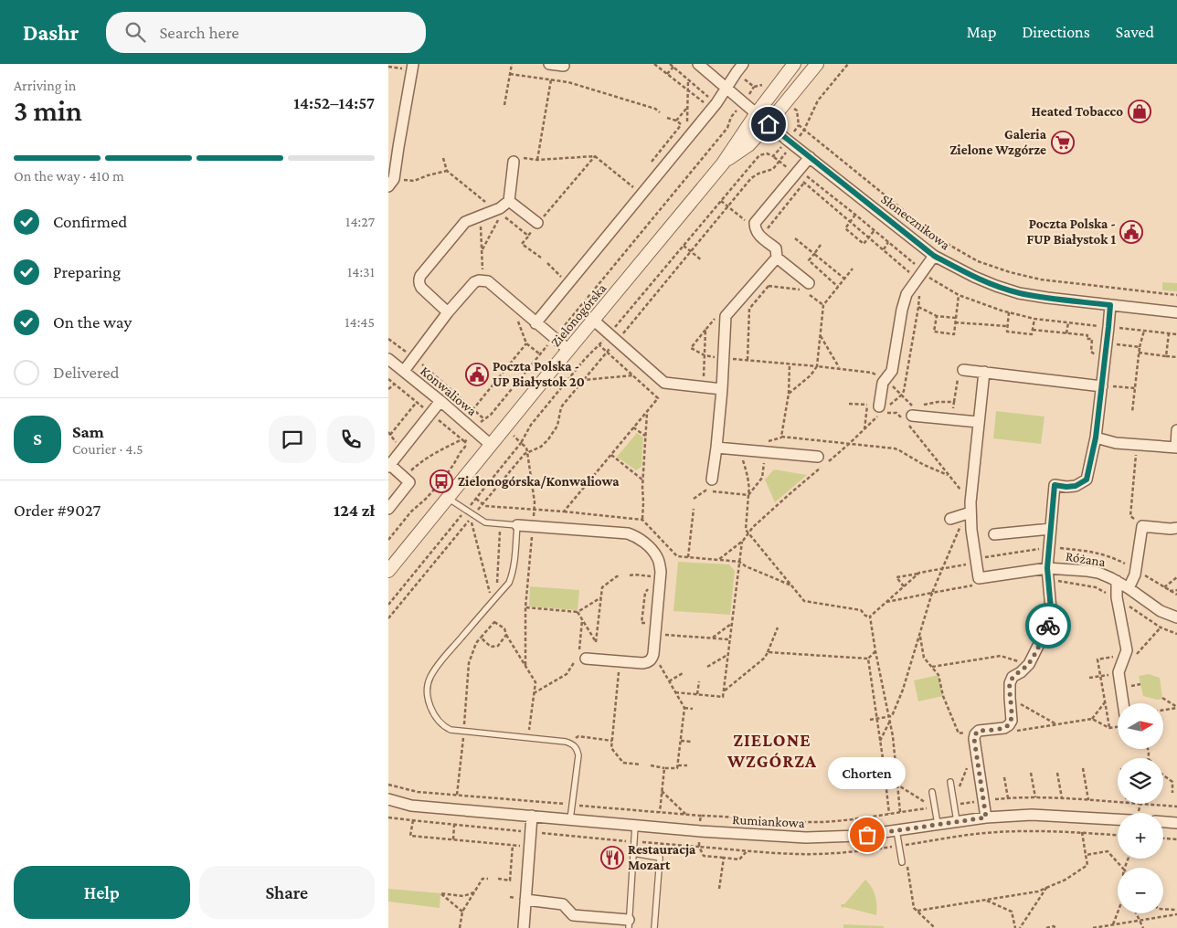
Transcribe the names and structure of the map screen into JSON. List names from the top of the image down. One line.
{"streets":{"street":["Słonecznikowa","Zielonogórska","Konwaliowa","Różana","Rumiankowa"]},"crossings":[["Słonecznikowa","Zielonogórska"],["Zielonogórska","Konwaliowa"]],"districts":["ZIELONE WZGÓRZA"],"places":{"shop":["Heated Tobacco"],"supermarket":["Galeria Zielone Wzgórze"],"public building":["Poczta Polska - FUP Białystok 1","Poczta Polska - UP Białystok 20"],"bus stop":["Zielonogórska/Konwaliowa"],"other":["Chorten"],"restaurant":["Restauracja Mozart"]},"north":"right","page":{"header":"Dashr","search":"Search here","nav":["Map","Directions","Saved"],"heading":["3 min","Arriving in","14:52–14:57"],"panel":["Sam","Courier · 4.5","Order #9027","124 zł"],"bar":"On the way · 410 m","list":[["Confirmed","14:27"],["Preparing","14:31"],["On the way","14:45"],"Delivered"],"round":"S","map_buttons":["+","−"],"bubble":"Chorten","buttons":["Help","Share"]}}
